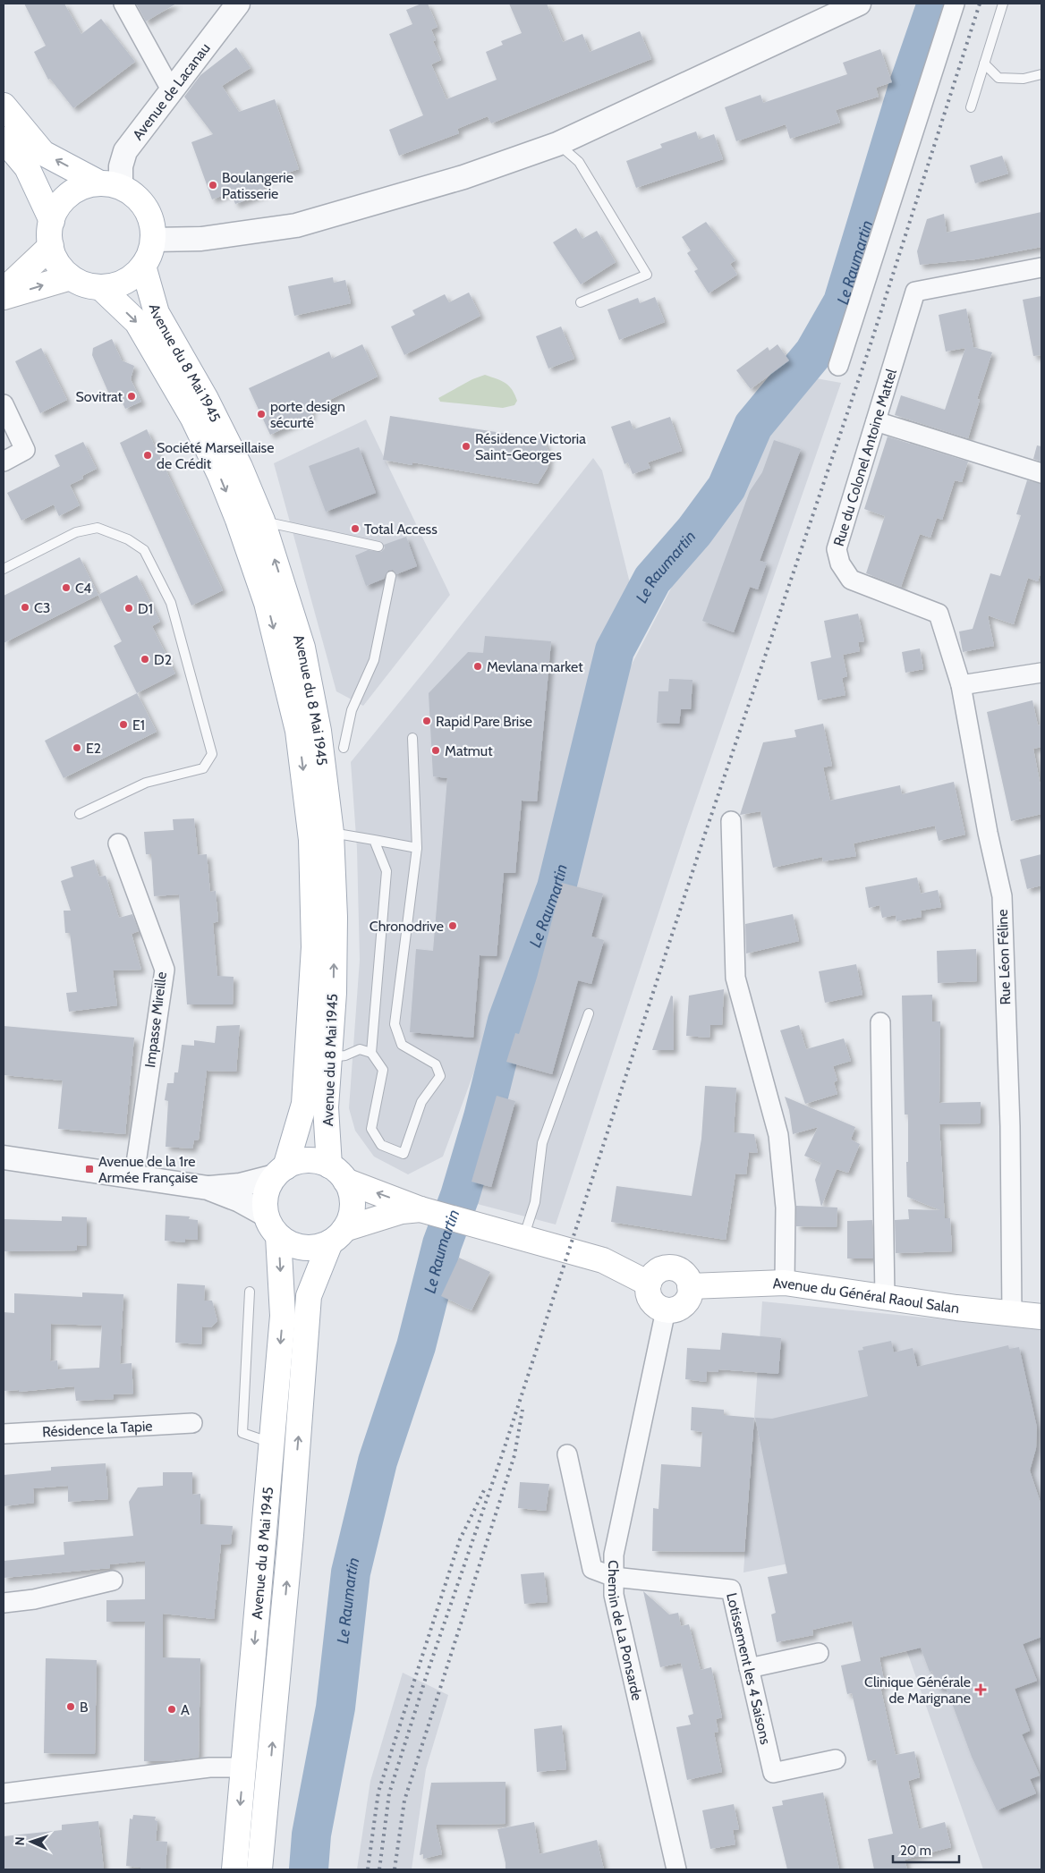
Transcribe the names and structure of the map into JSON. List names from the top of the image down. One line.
{"streets":{"main road":["Avenue du 8 Mai 1945","Avenue du Général Raoul Salan"],"street":["Avenue de Lacanau","Rue du Colonel Antoine Mattel","Rue Léon Féline","Impasse Mireille","Résidence la Tapie","Chemin de La Ponsarde","Lotissement les 4 Saisons"]},"crossings":[["Avenue de Lacanau","Avenue du 8 Mai 1945"],["Rue du Colonel Antoine Mattel","Rue Léon Féline"],["Rue Léon Féline","Avenue du Général Raoul Salan"],["Avenue du Général Raoul Salan","Chemin de La Ponsarde"],["Chemin de La Ponsarde","Lotissement les 4 Saisons"]],"water":["Le Raumartin"],"places":{"other":["Boulangerie Patisserie","Sovitrat","porte design sécurté","Résidence Victoria Saint-Georges","Société Marseillaise de Crédit","Total Access","C4","C3","D1","D2","Mevlana market","Rapid Pare Brise","E1","E2","Matmut","Chronodrive","B","A"],"transit":["Avenue de la 1re Armée Française"],"health":["Clinique Générale de Marignane"]},"scale_bar":"20 m","north":"left"}
